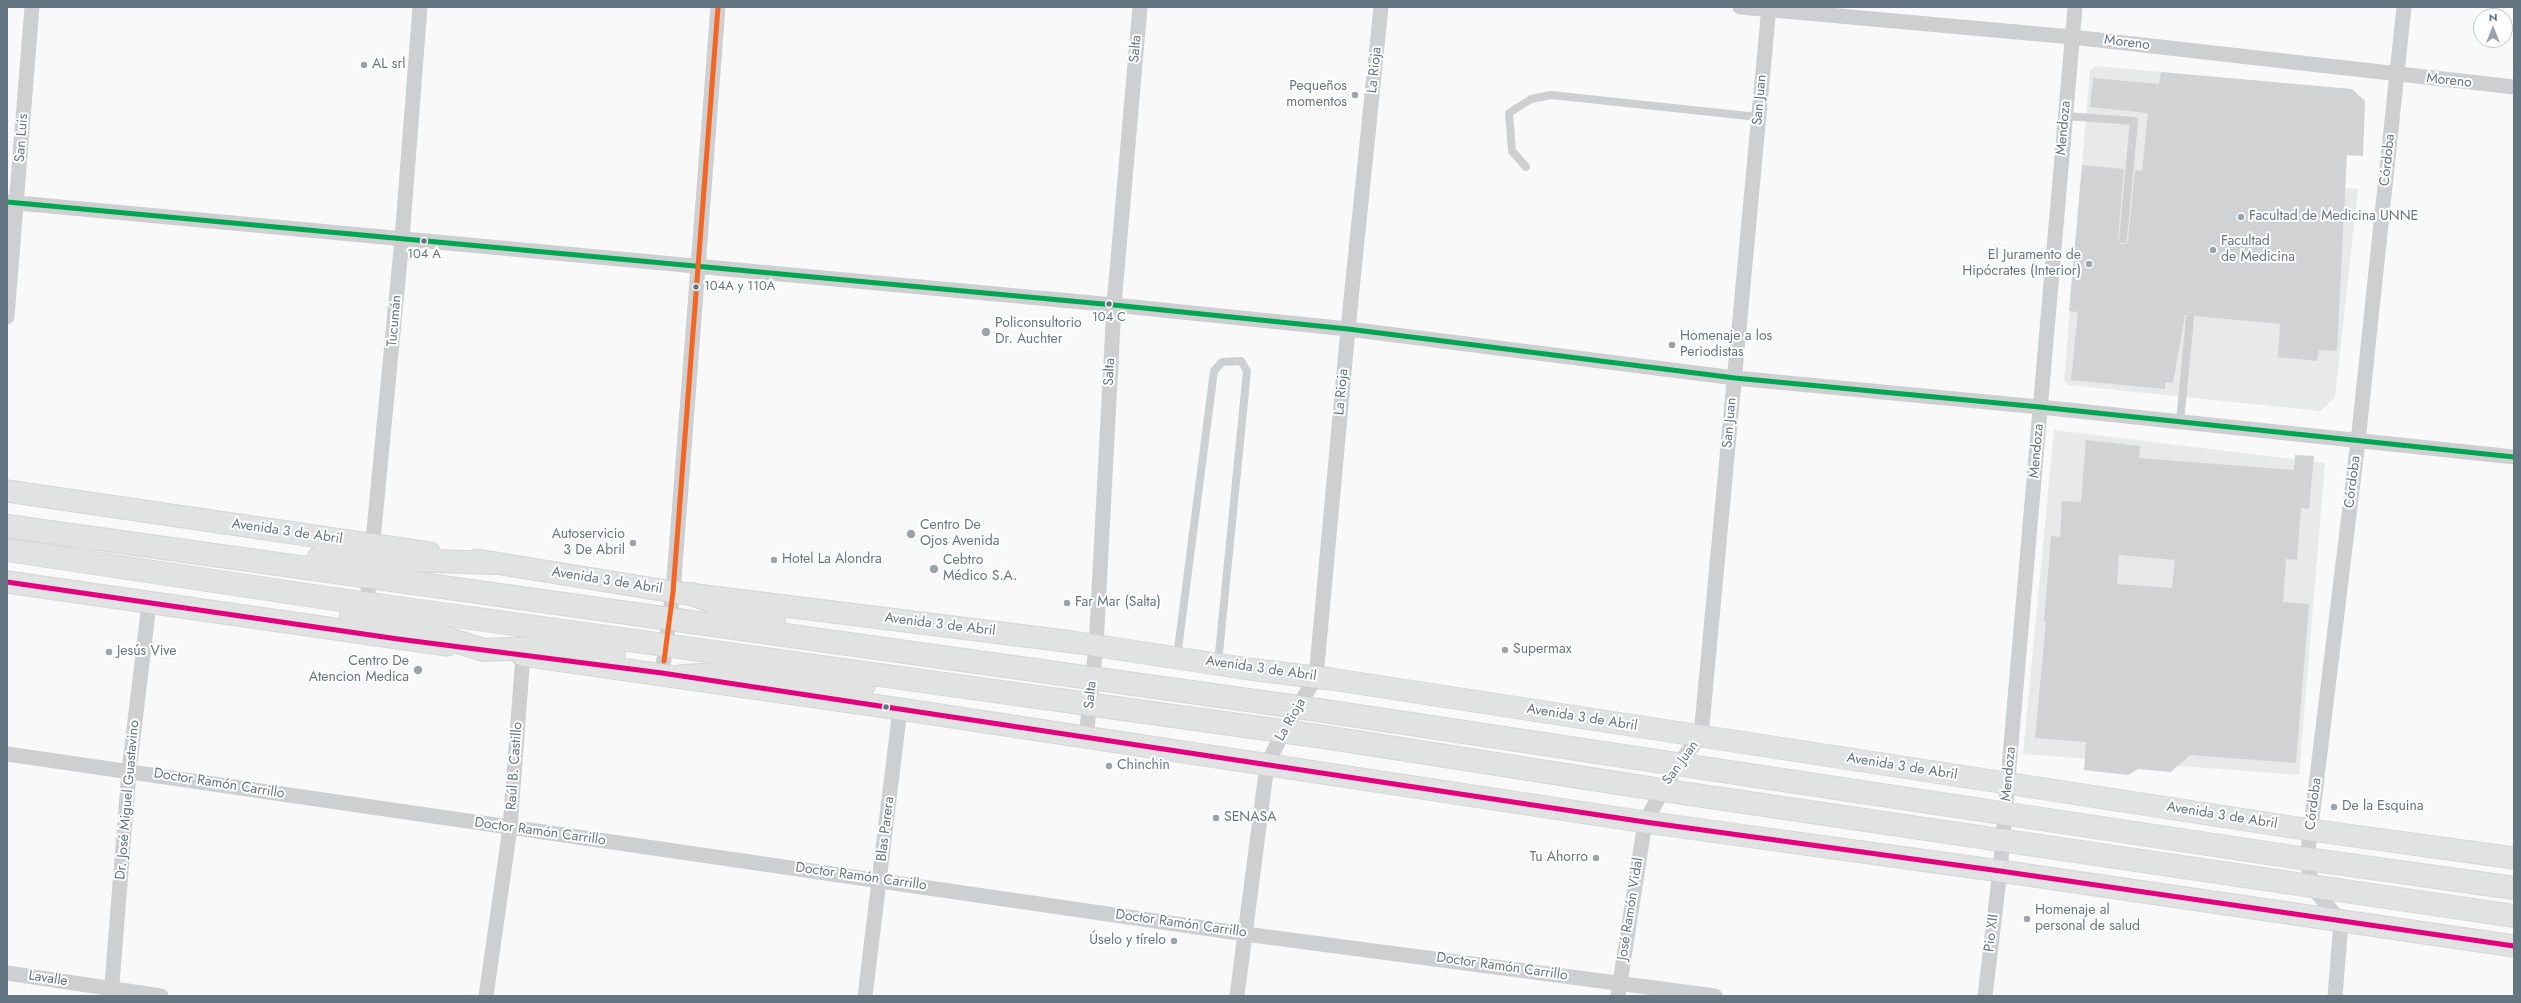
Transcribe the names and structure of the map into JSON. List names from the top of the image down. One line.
{"streets":{"highway":["Avenida 3 de Abril"],"street":["Moreno","Salta","La Rioja","San Juan","Mendoza","San Luis","Córdoba","Tucumán","Raúl B. Castillo","Doctor Ramón Carrillo","Dr. José Miguel Guastavino","Blas Parera","José Ramón Vidal","Pio XII","Lavalle"]},"crossings":[["Moreno","San Juan"],["Moreno","Mendoza"],["Moreno","Córdoba"],["Salta","Avenida 3 de Abril"],["La Rioja","Avenida 3 de Abril"],["San Juan","Avenida 3 de Abril"],["San Juan","José Ramón Vidal"],["Mendoza","Avenida 3 de Abril"],["Mendoza","Pio XII"],["Córdoba","Avenida 3 de Abril"],["Tucumán","Avenida 3 de Abril"],["Raúl B. Castillo","Doctor Ramón Carrillo"],["Doctor Ramón Carrillo","Dr. José Miguel Guastavino"],["Doctor Ramón Carrillo","Blas Parera"],["Doctor Ramón Carrillo","José Ramón Vidal"],["Dr. José Miguel Guastavino","Lavalle"]],"places":["AL srl","Pequeños momentos","Facultad de Medicina UNNE","104 A","Facultad de Medicina","El Juramento de Hipócrates (Interior)","104A y 110A","104 C","Policonsultorio Dr. Auchter","Homenaje a los Periodistas","Centro De Ojos Avenida","Autoservicio 3 De Abril","Hotel La Alondra","Cebtro Médico S.A.","Far Mar (Salta)","Supermax","Jesús Vive","Centro De Atencion Medica","Chinchin","De la Esquina","SENASA","Tu Ahorro","Homenaje al personal de salud","Úselo y tírelo"],"north":"top"}
